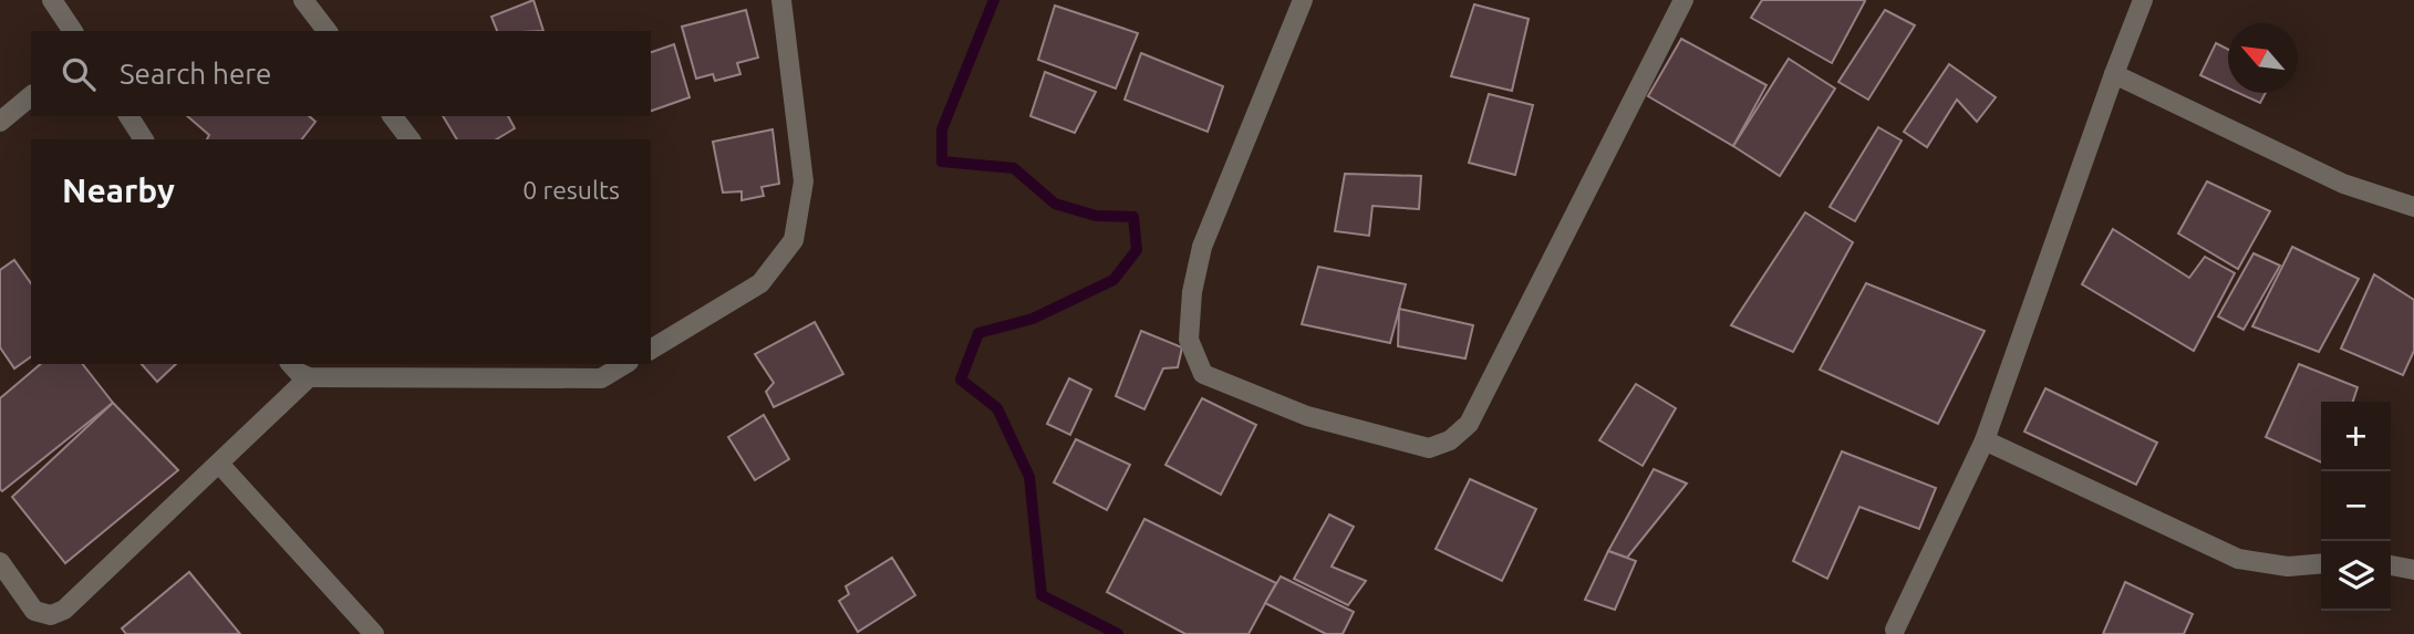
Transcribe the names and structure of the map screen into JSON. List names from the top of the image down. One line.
{"north":"top left","page":{"search":"Search here","heading":["Nearby","0 results"],"map_buttons":["+","−"]}}
